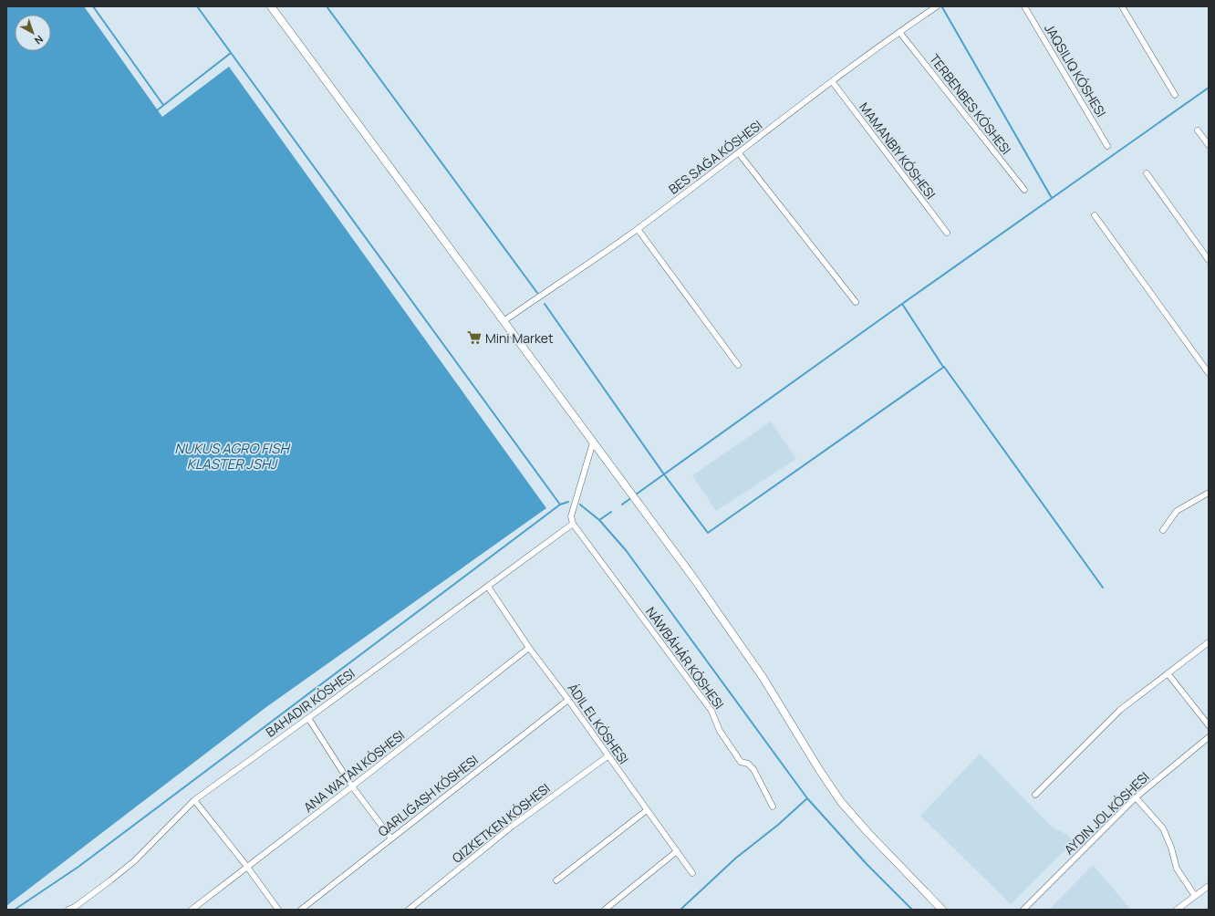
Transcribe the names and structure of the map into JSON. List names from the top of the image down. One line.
{"streets":{"street":["TERBENBES KÓSHESI","MAMANBIY KÓSHESI","BES SAǴA KÓSHESI","NÁWBÁHÁR KÓSHESI","ÁDIL EL KÓSHESI","ANA WATAN KÓSHESI"]},"crossings":[["TERBENBES KÓSHESI","BES SAǴA KÓSHESI"],["MAMANBIY KÓSHESI","BES SAǴA KÓSHESI"],["ÁDIL EL KÓSHESI","ANA WATAN KÓSHESI"]],"water":["NUKUS AGRO FISH KLASTER JSHJ"],"places":{"supermarket":["Mini Market"]},"north":"bottom right"}
